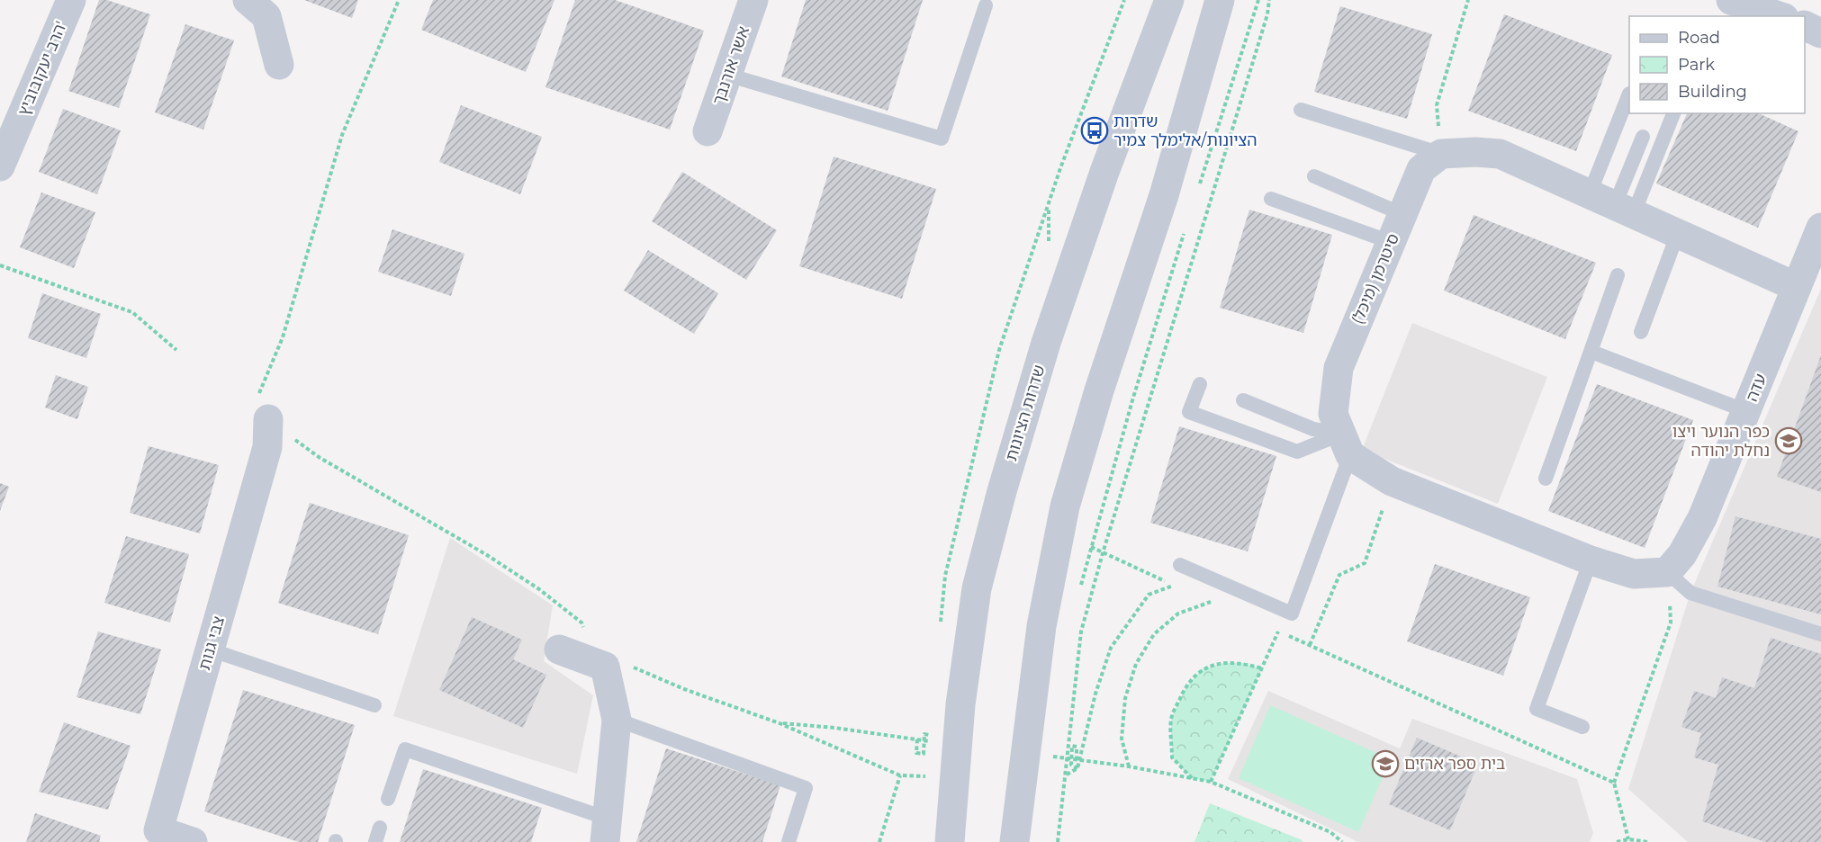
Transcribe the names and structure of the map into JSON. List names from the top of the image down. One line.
{"streets":{"street":["אשר אורנבך","הרב יעקובוביץ'","סיטרמן (מיכל)","עדה","שדרות הציונות","צבי גנות"]},"places":{"bus stop":["שדרות הציונות/אלימלך צמיר"],"school or university":["כפר הנוער ויצו נחלת יהודה","בית ספר ארזים"]},"legend":["Road","Park","Building"]}
